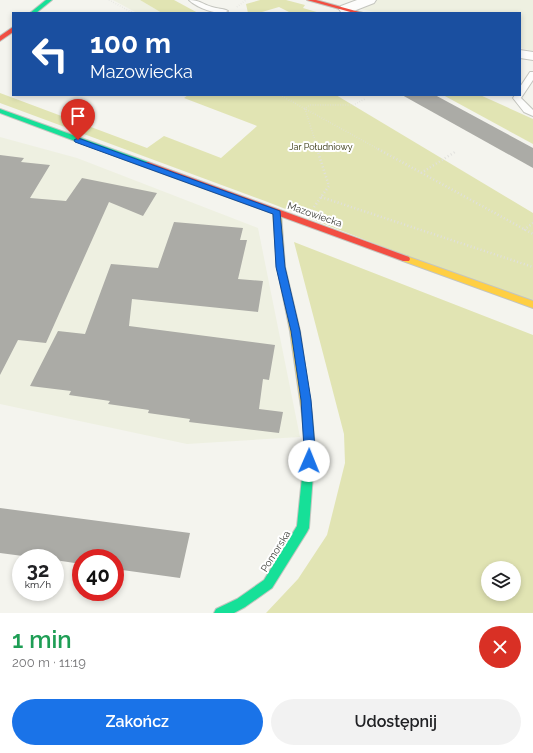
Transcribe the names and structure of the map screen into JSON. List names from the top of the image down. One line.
{"streets":{"street":["Mazowiecka","Pomorska"]},"crossings":[["Mazowiecka","Pomorska"]],"parks":["Jar Południowy"],"page":{"turn":["100 m","Mazowiecka"],"speed":"32 km/h","limit":"40","heading":["1 min","200 m · 11:19"],"buttons":["Zakończ","Udostępnij"]}}
